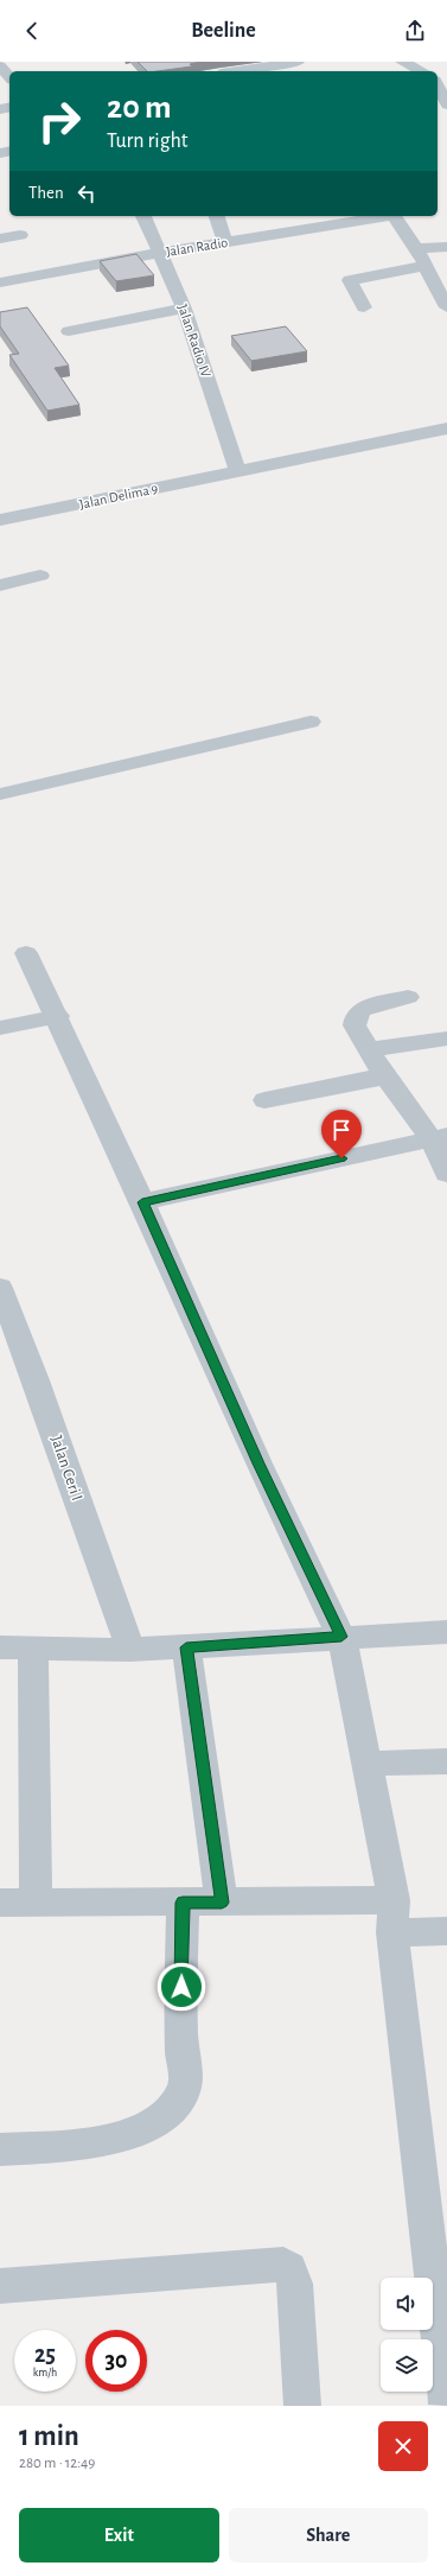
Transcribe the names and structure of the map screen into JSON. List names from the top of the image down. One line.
{"streets":{"street":["Jalan Radio","Jalan Radio IV","Jalan Delima 9","Jalan Ceri I"]},"crossings":[["Jalan Radio","Jalan Radio IV"],["Jalan Radio IV","Jalan Delima 9"]],"page":{"header":"Beeline","turn":["20 m","Turn right"],"then":"Then","speed":"25 km/h","limit":"30","heading":["1 min","280 m · 12:49"],"buttons":["Exit","Share"]}}
